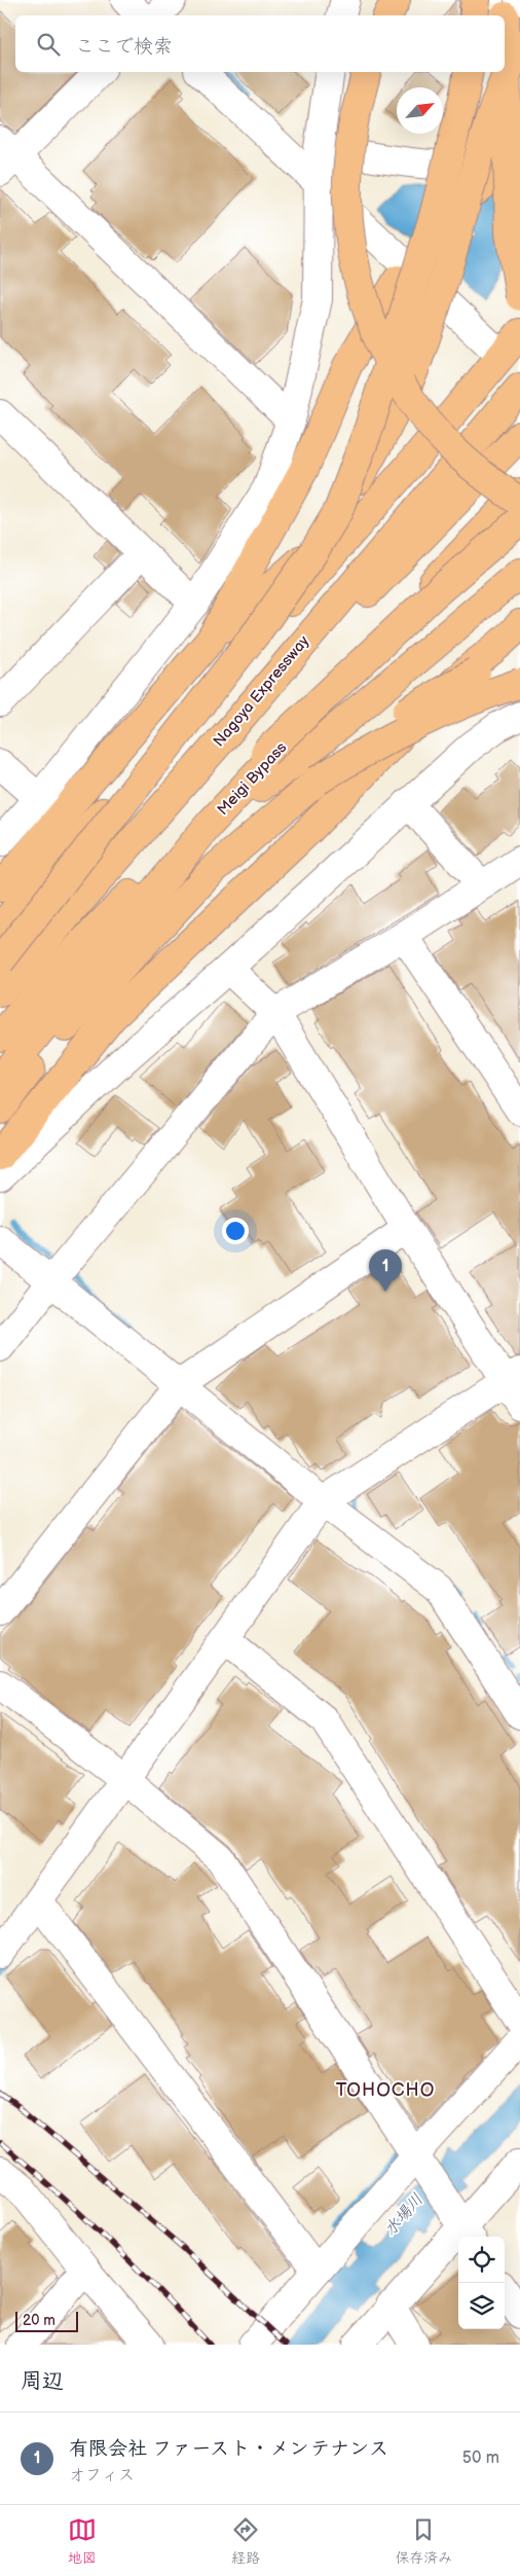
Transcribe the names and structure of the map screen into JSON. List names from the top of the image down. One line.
{"streets":{"highway":["Nagoya Expressway","Meigi Bypass"]},"districts":["TOHOCHO"],"water":["水場川"],"scale_bar":"20 m","north":"top right","page":{"search":"ここで検索","pins":"1","scale":"20 m","heading":"周辺","list":[{"mark":"1","name":"有限会社 ファースト・メンテナンス","note":"オフィス","value":"50 m"}],"nav":["地図","経路","保存済み"]}}
